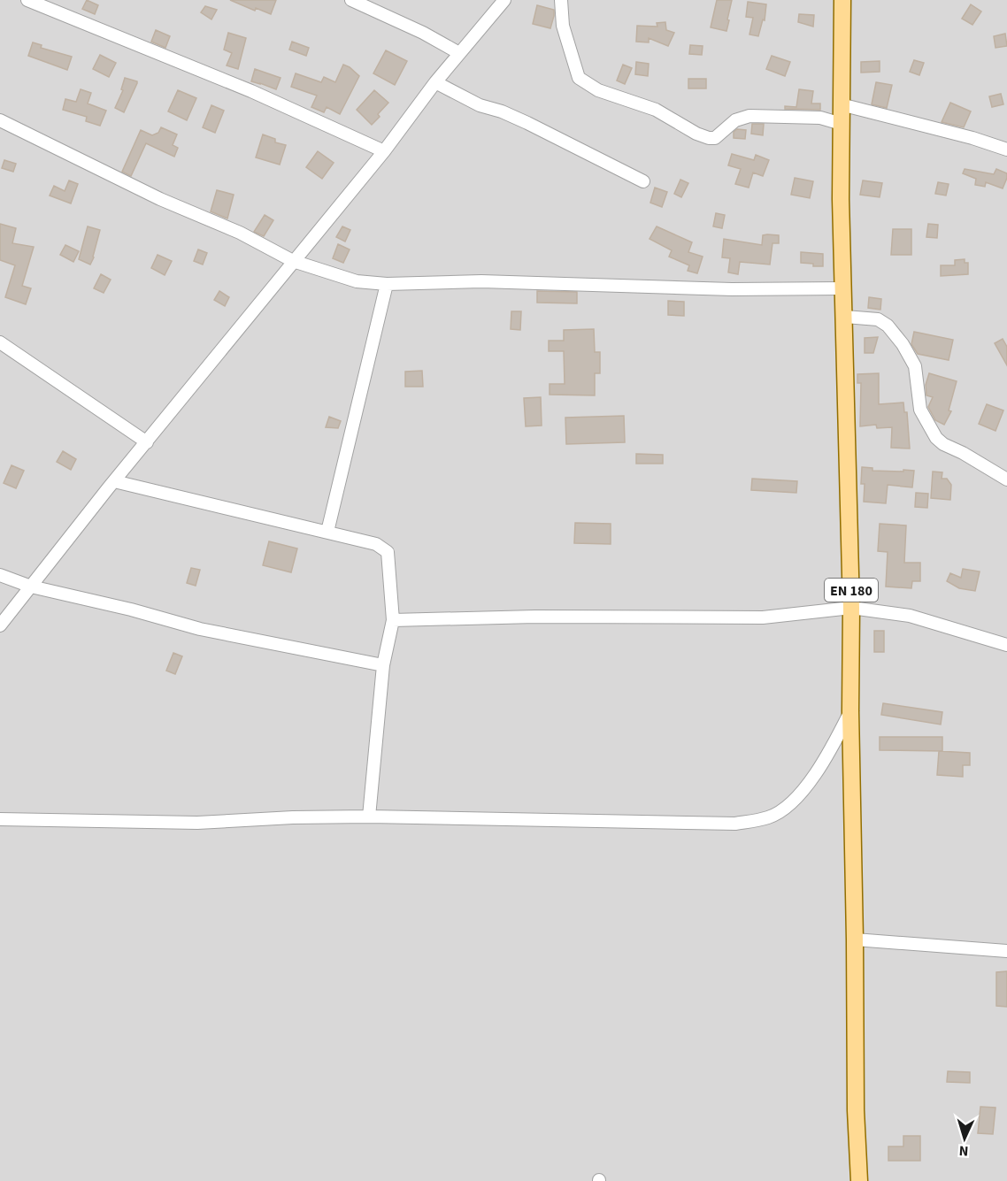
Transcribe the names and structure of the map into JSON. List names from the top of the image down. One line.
{"streets":{"main road":["EN 180"]},"north":"bottom"}
